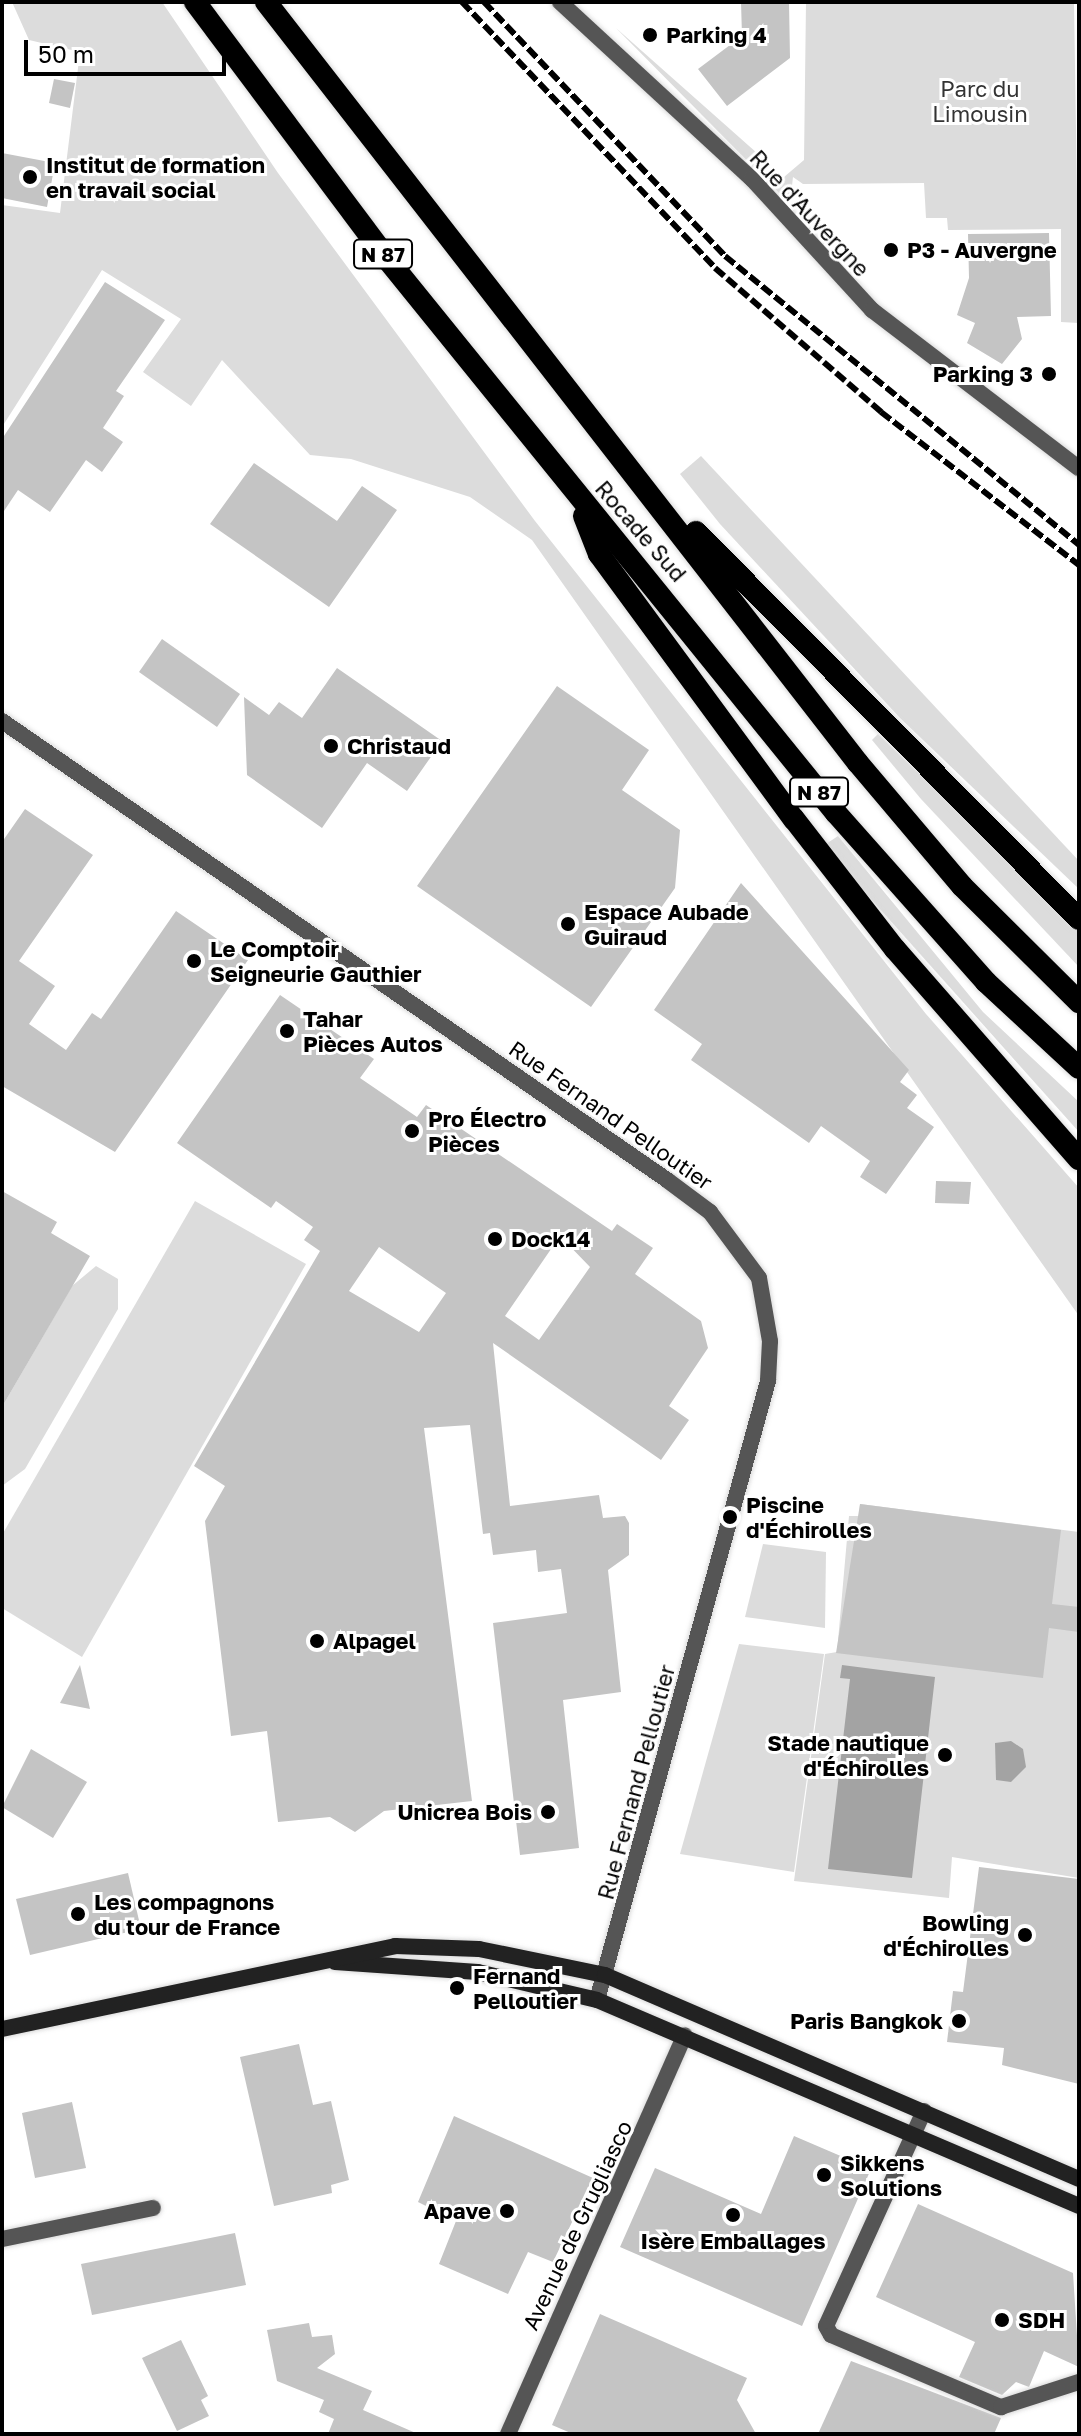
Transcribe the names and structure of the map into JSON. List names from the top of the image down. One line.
{"streets":{"highway":["N 87","Rocade Sud"],"street":["Rue d'Auvergne","Rue Fernand Pelloutier","Avenue de Grugliasco"]},"parks":["Parc du Limousin"],"places":["Parking 4","Institut de formation en travail social","P3 - Auvergne","Parking 3","Christaud","Espace Aubade Guiraud","Le Comptoir Seigneurie Gauthier","Tahar Pièces Autos","Pro Électro Pièces","Dock14","Piscine d'Échirolles","Alpagel","Stade nautique d'Échirolles","Unicrea Bois","Les compagnons du tour de France","Bowling d'Échirolles","Fernand Pelloutier","Paris Bangkok","Sikkens Solutions","Apave","Isère Emballages","SDH"],"scale_bar":"50 m"}
